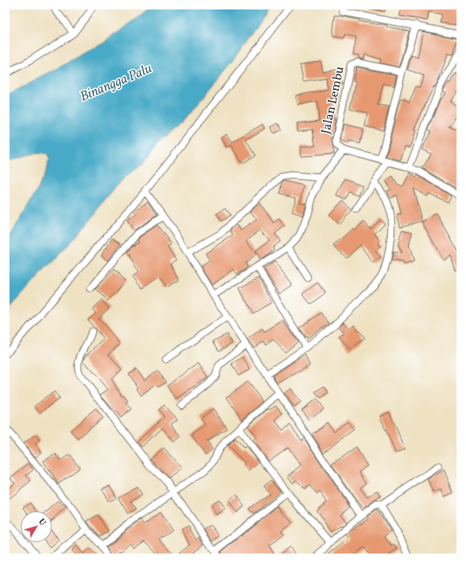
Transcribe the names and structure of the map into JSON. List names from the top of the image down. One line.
{"streets":{"street":["Jalan Lembu"]},"water":["Binangga Palu"],"north":"top right"}
